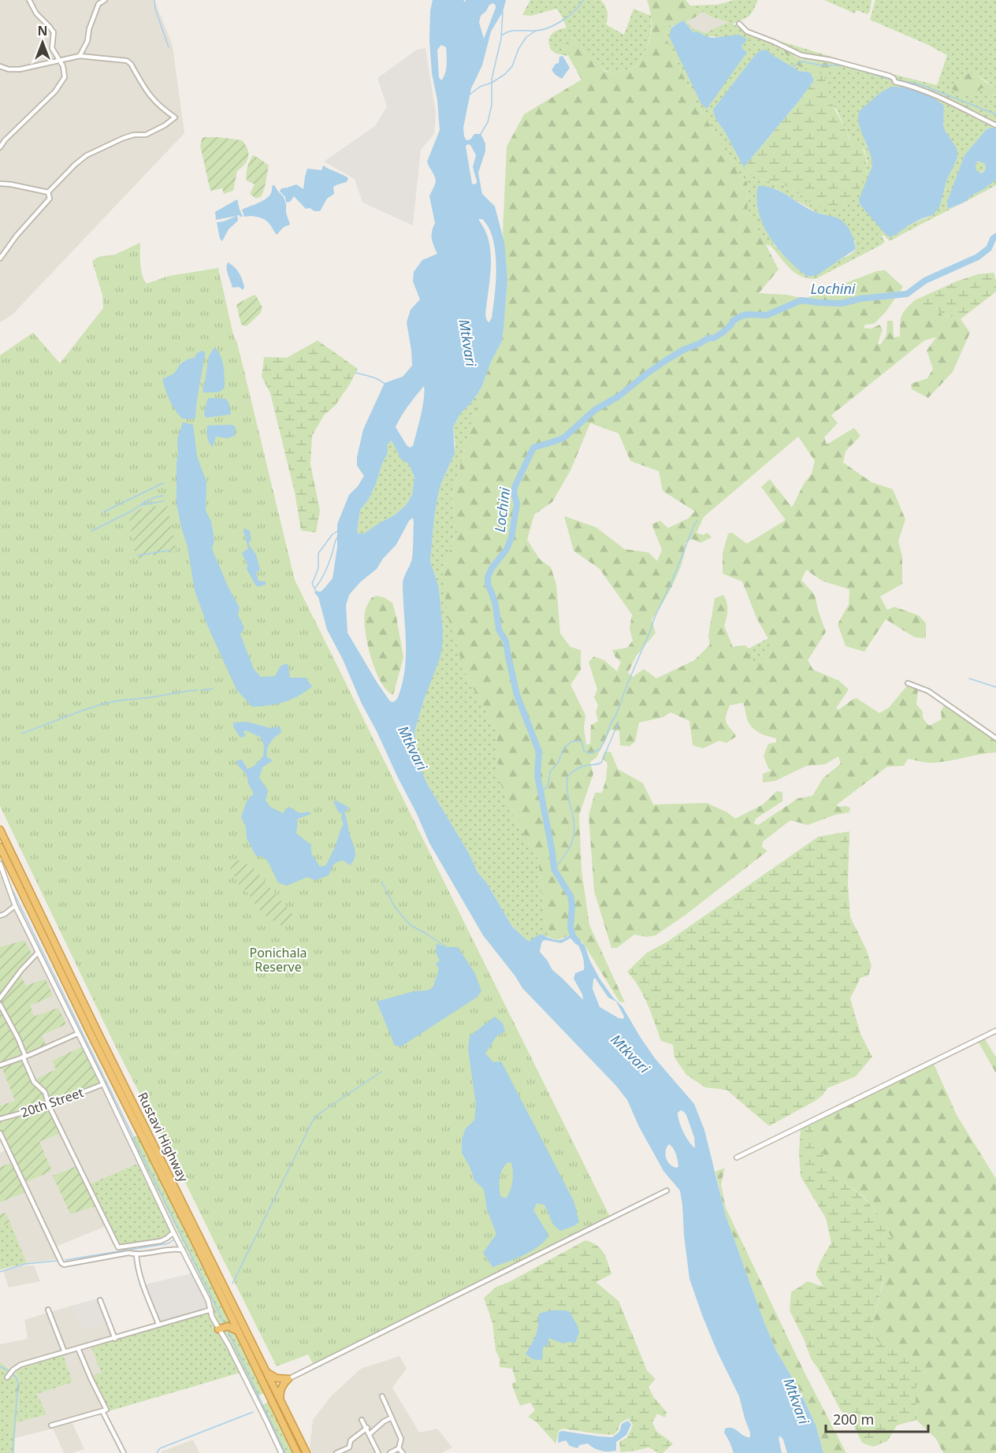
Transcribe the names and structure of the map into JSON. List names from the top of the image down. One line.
{"streets":{"highway":["Rustavi Highway"],"street":["20th Street"]},"water":["Lochini","Mtkvari"],"parks":["Ponichala Reserve"],"scale_bar":"200 m","north":"top"}
